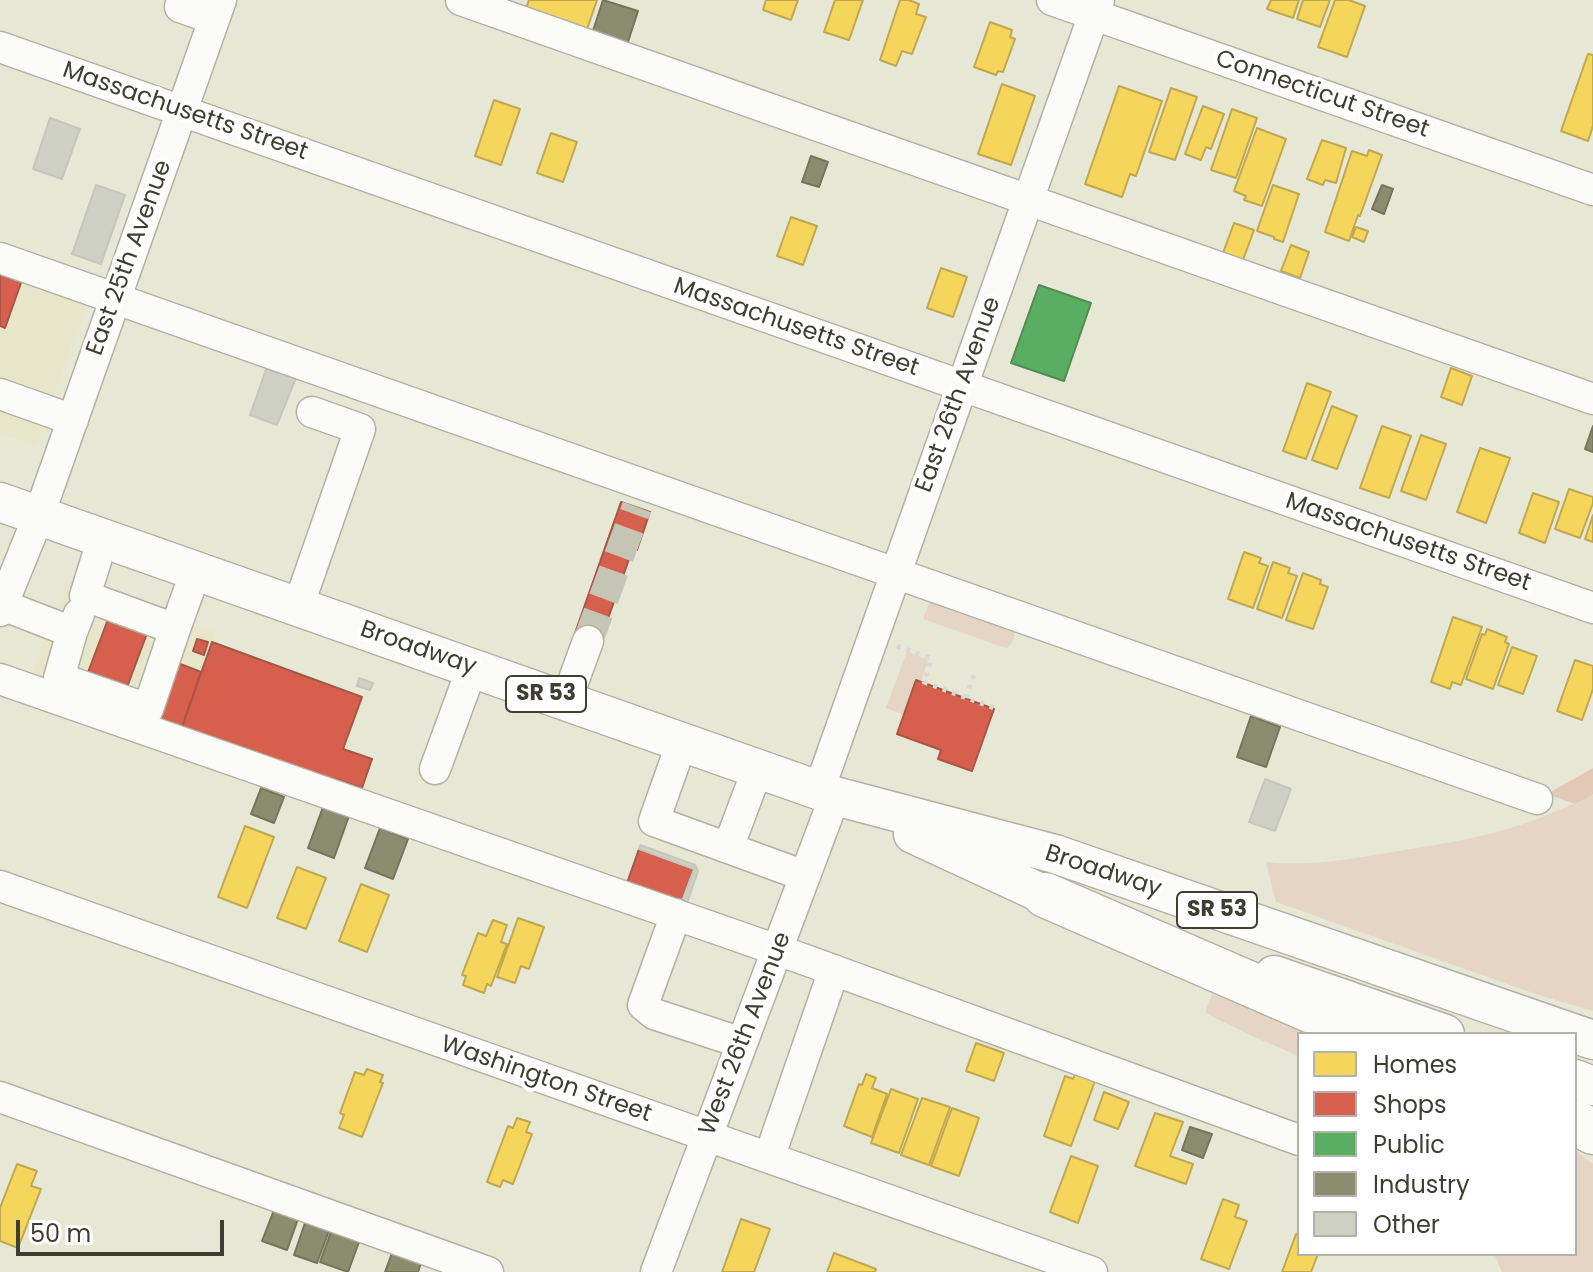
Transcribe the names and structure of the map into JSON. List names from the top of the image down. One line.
{"streets":{"main road":["Broadway","SR 53"],"street":["Connecticut Street","Massachusetts Street","East 25th Avenue","East 26th Avenue","West 26th Avenue","Washington Street"]},"crossings":[["Connecticut Street","East 26th Avenue"],["Massachusetts Street","East 25th Avenue"],["Massachusetts Street","East 26th Avenue"],["East 25th Avenue","Broadway"],["East 26th Avenue","Broadway"],["East 26th Avenue","West 26th Avenue"],["Broadway","West 26th Avenue"],["West 26th Avenue","Washington Street"]],"legend":["Homes","Shops","Public","Industry","Other"],"scale_bar":"50 m"}
